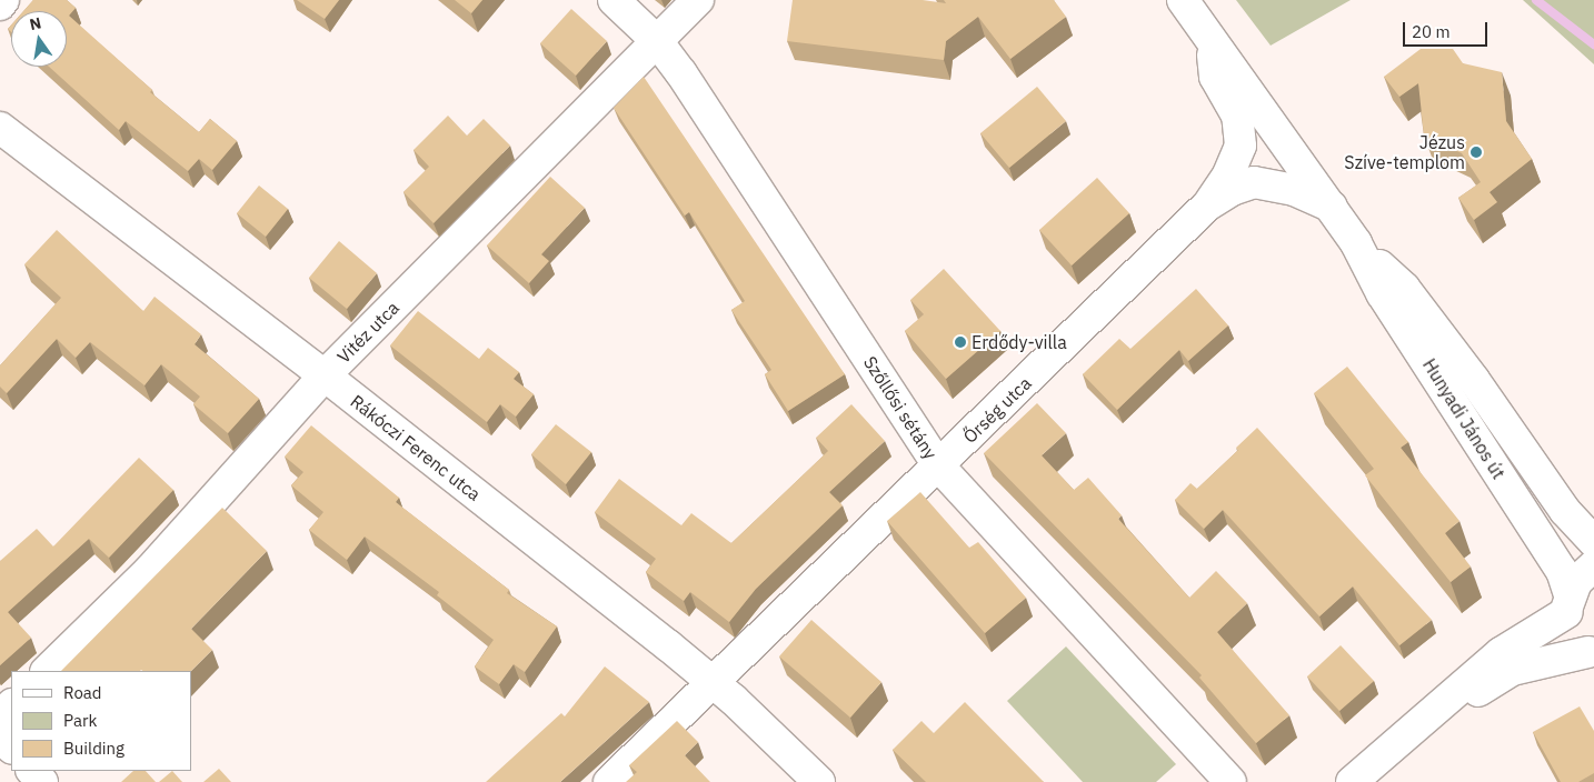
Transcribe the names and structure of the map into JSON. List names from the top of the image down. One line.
{"streets":{"street":["Vitéz utca","Szőllősi sétány","Őrség utca","Hunyadi János út","Rákóczi Ferenc utca"]},"crossings":[["Vitéz utca","Szőllősi sétány"],["Vitéz utca","Rákóczi Ferenc utca"],["Szőllősi sétány","Őrség utca"],["Őrség utca","Hunyadi János út"],["Őrség utca","Rákóczi Ferenc utca"]],"places":["Jézus Szíve-templom","Erdődy-villa"],"legend":["Road","Park","Building"],"scale_bar":"20 m","north":"top"}
